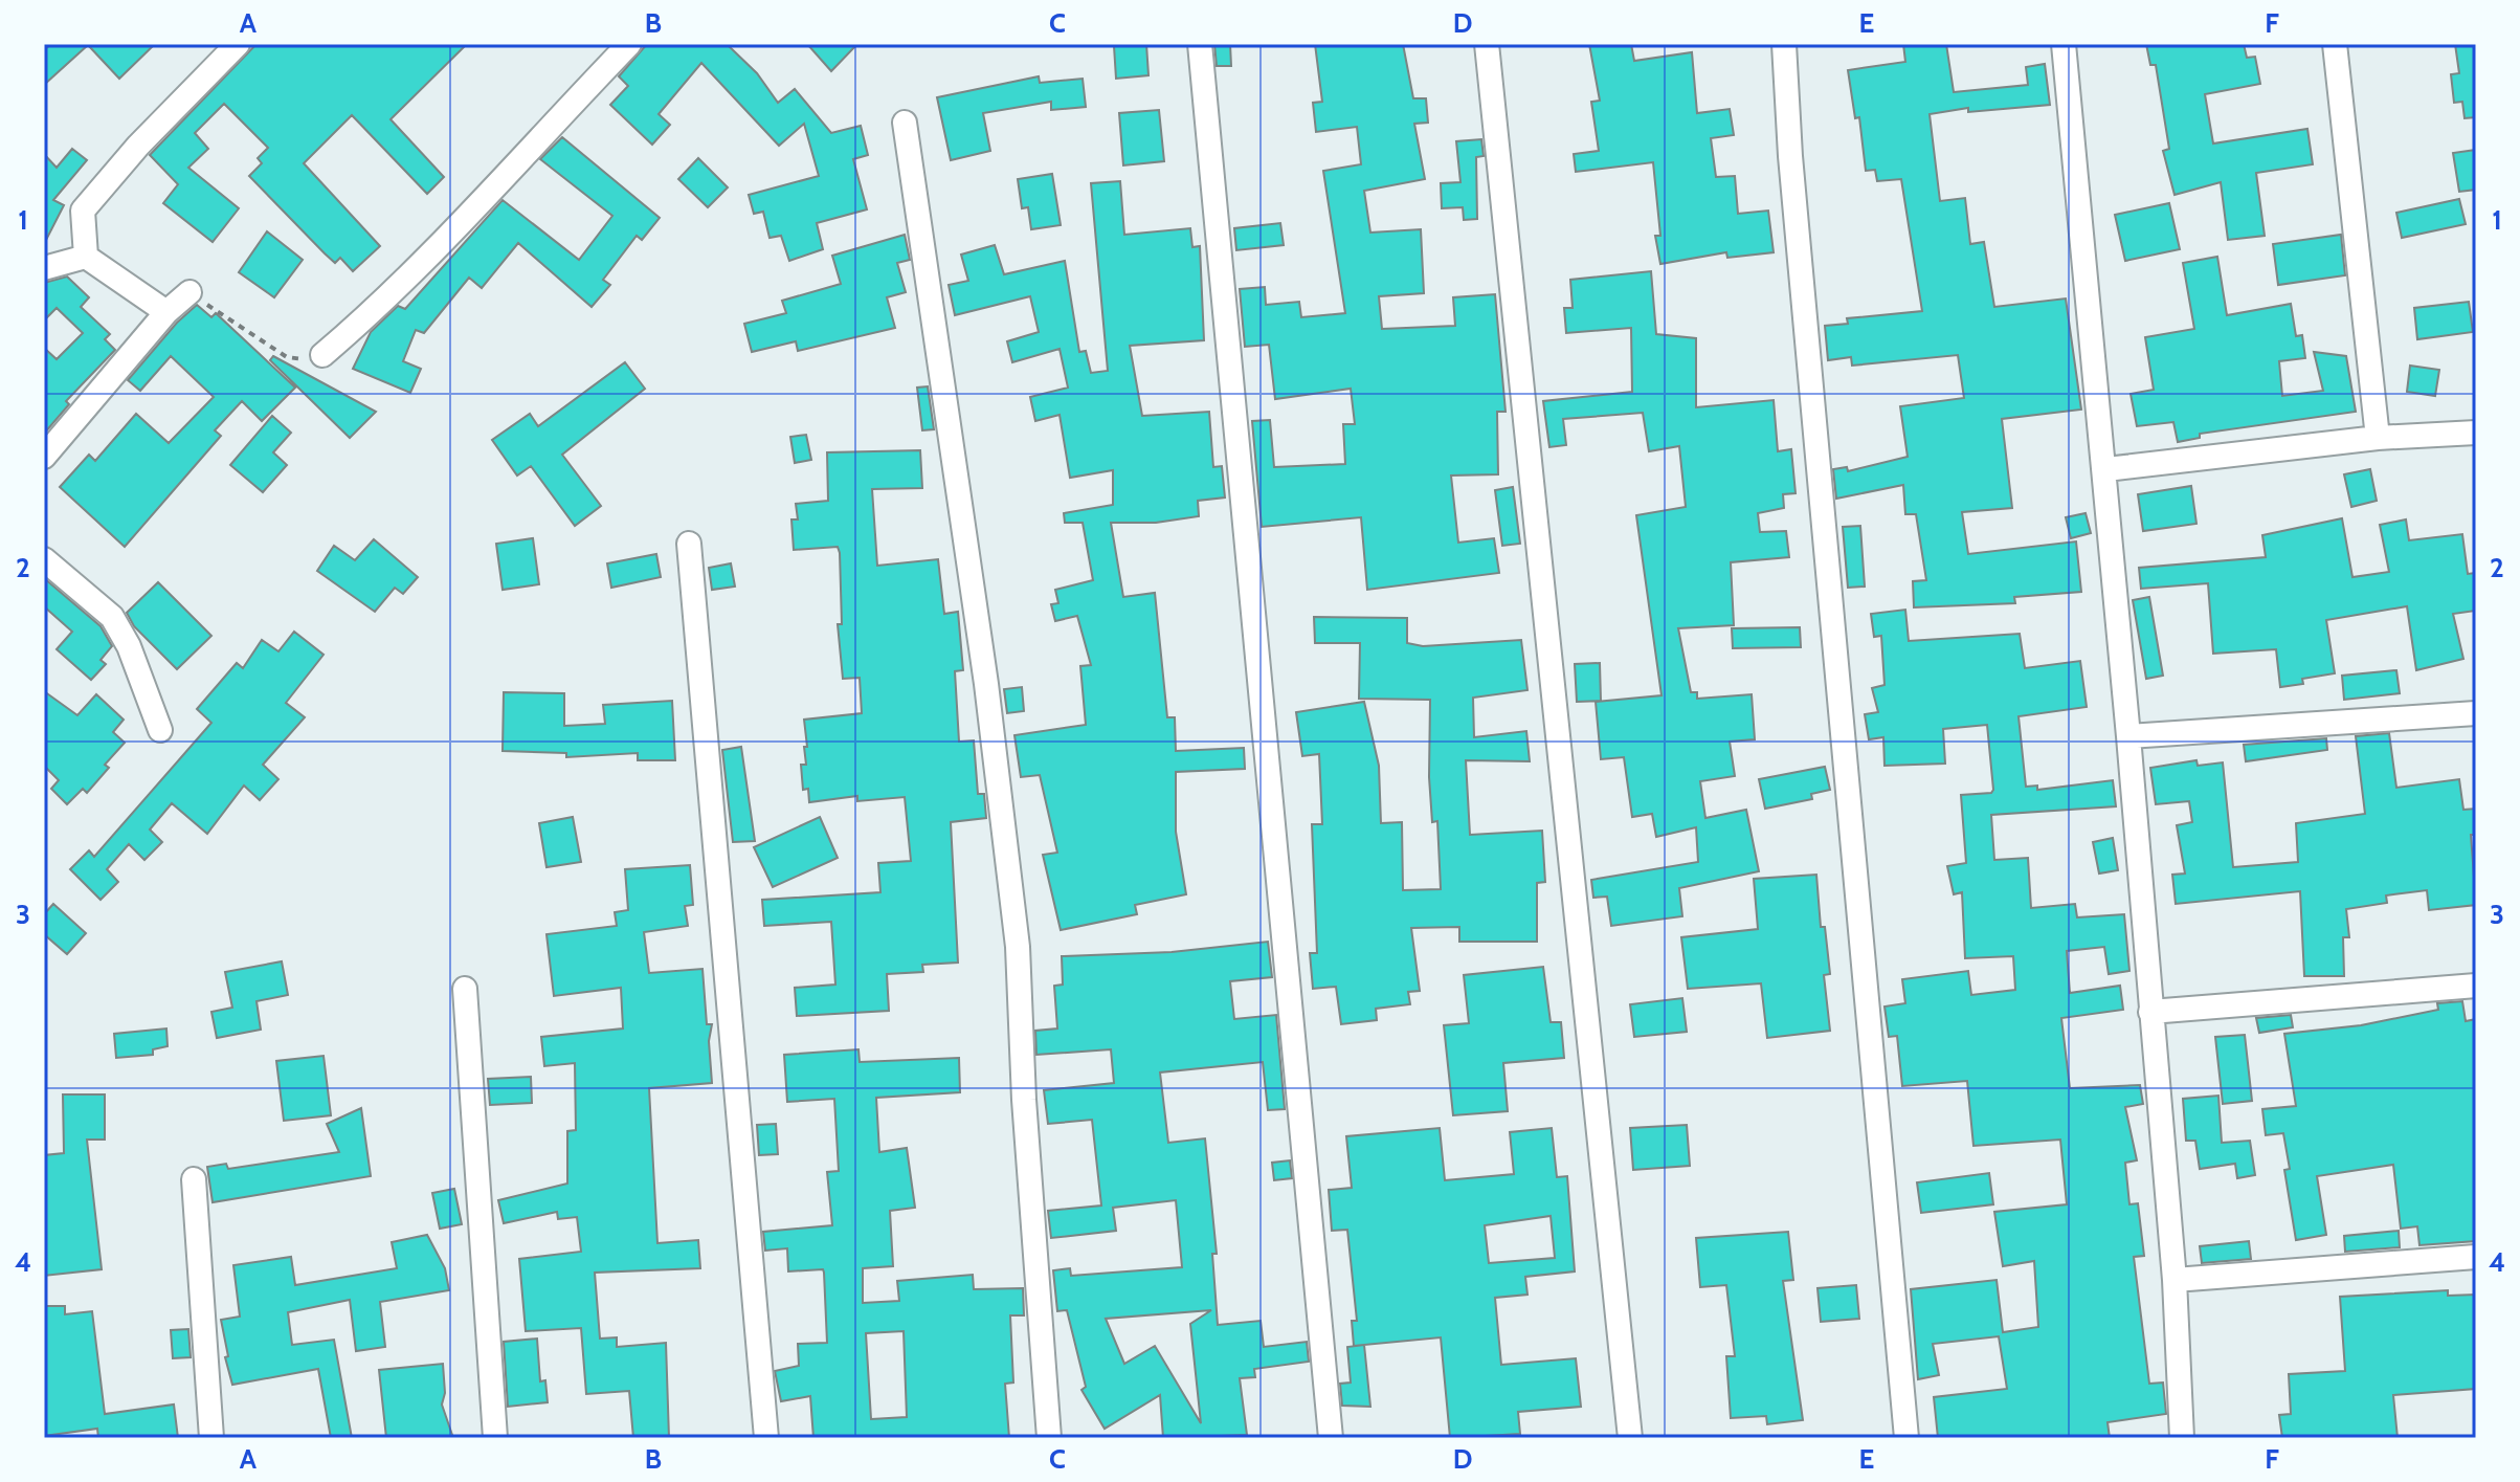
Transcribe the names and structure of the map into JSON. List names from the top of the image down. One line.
{"grid":{"columns":["A","B","C","D","E","F"],"rows":["1","2","3","4"]}}
